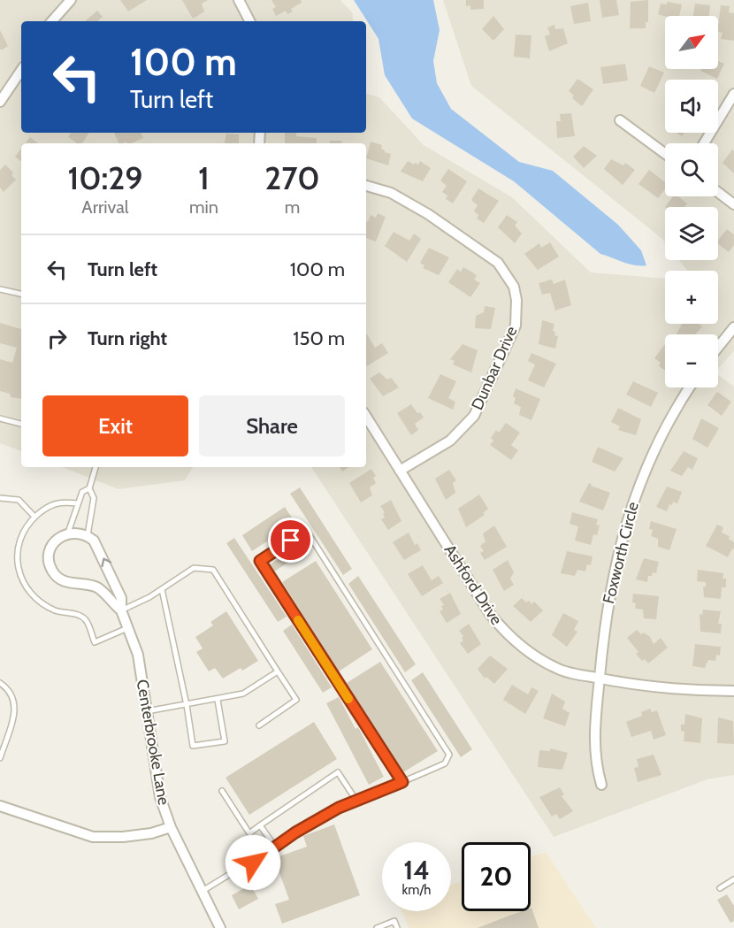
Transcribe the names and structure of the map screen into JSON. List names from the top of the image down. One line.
{"streets":{"street":["Dunbar Drive","Foxworth Circle","Ashford Drive","Centerbrooke Lane"]},"crossings":[["Dunbar Drive","Ashford Drive"],["Foxworth Circle","Ashford Drive"]],"north":"top right","page":{"map_buttons":["+","−"],"turn":["100 m","Turn left"],"eta":["10:29","Arrival","1","min","270","m"],"list":[{"name":"Turn left","value":"100 m"},{"name":"Turn right","value":"150 m"}],"buttons":["Exit","Share"],"speed":"14 km/h","limit":"20"}}
